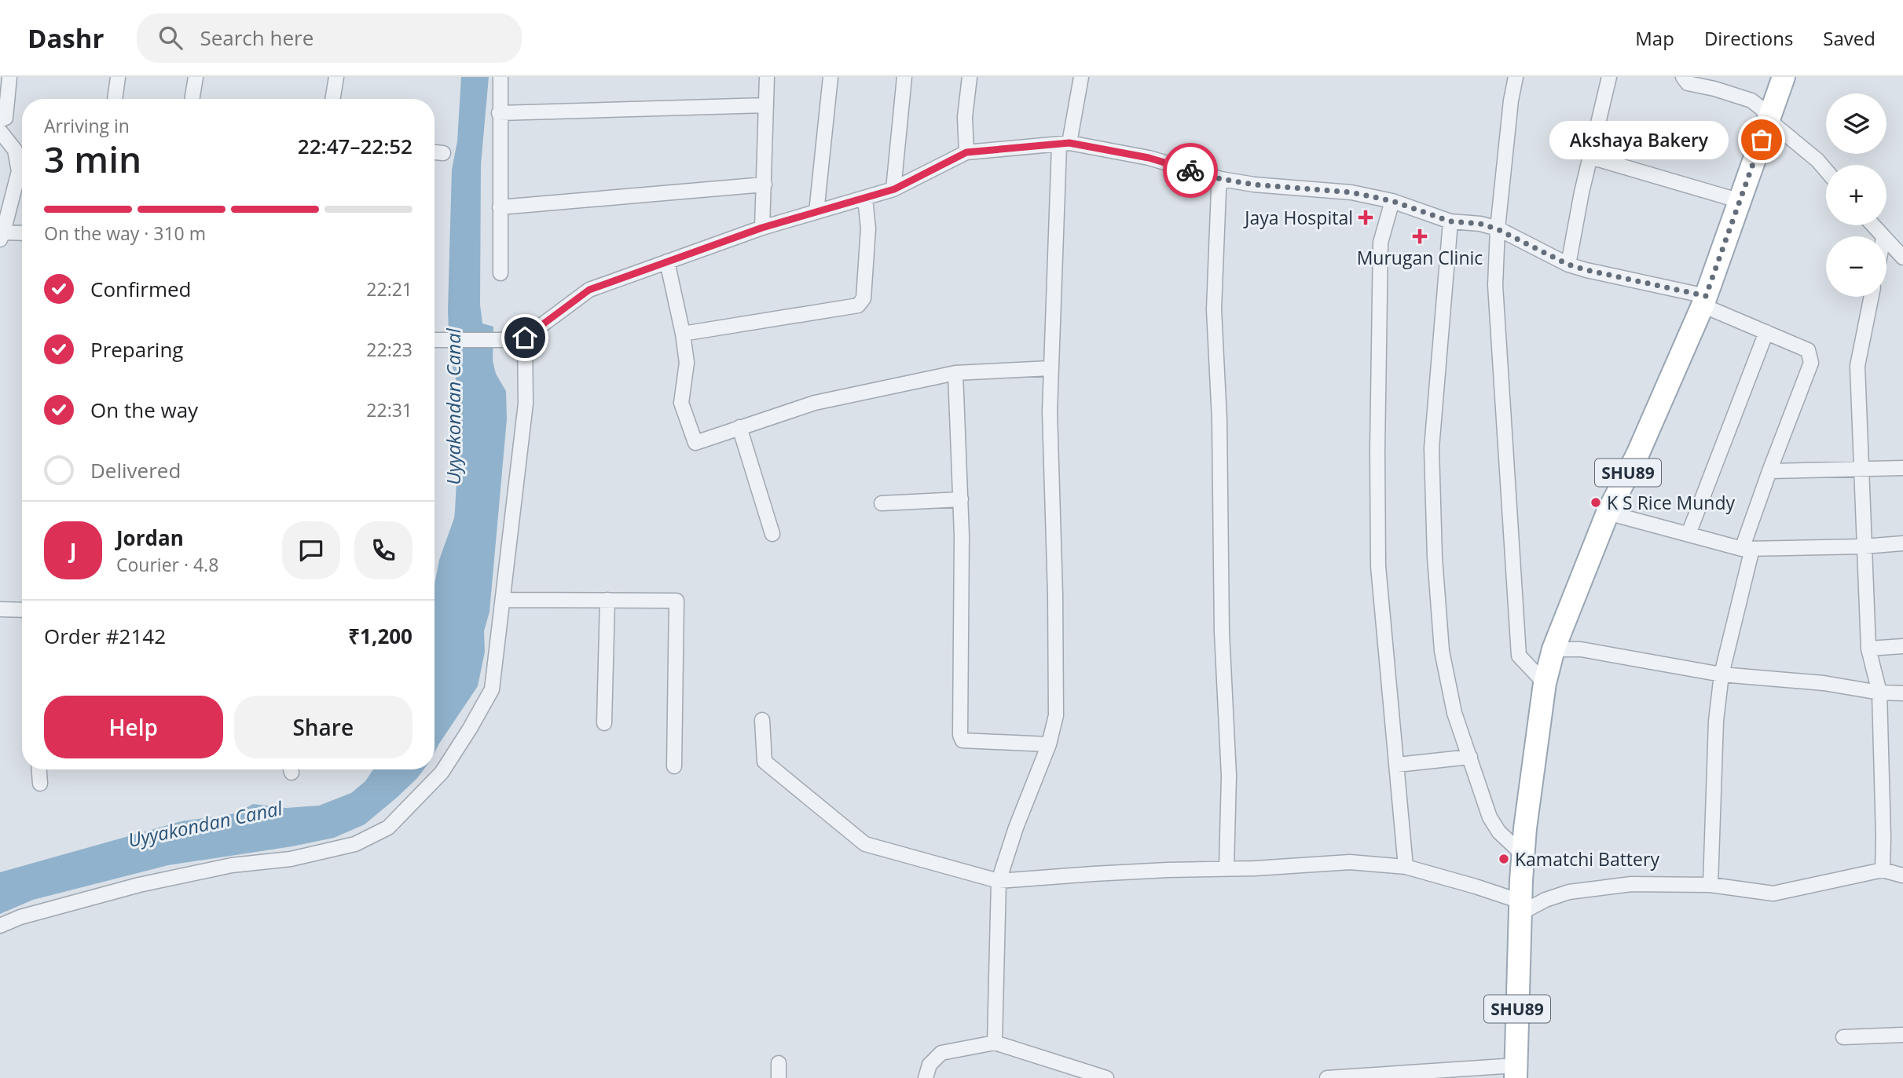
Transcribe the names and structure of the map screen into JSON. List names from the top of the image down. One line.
{"streets":{"main road":["SHU89"]},"water":["Uyyakondan Canal"],"places":{"other":["Akshaya Bakery","K S Rice Mundy","Kamatchi Battery"],"health":["Jaya Hospital","Murugan Clinic"]},"page":{"header":"Dashr","search":"Search here","nav":["Map","Directions","Saved"],"map_buttons":["+","−"],"heading":["3 min","Arriving in","22:47–22:52"],"panel":["Jordan","Courier · 4.8","Order #2142","₹1,200"],"bubble":"Akshaya Bakery","bar":"On the way · 310 m","list":[["Confirmed","22:21"],["Preparing","22:23"],["On the way","22:31"],"Delivered"],"round":"J","buttons":["Help","Share"]}}
